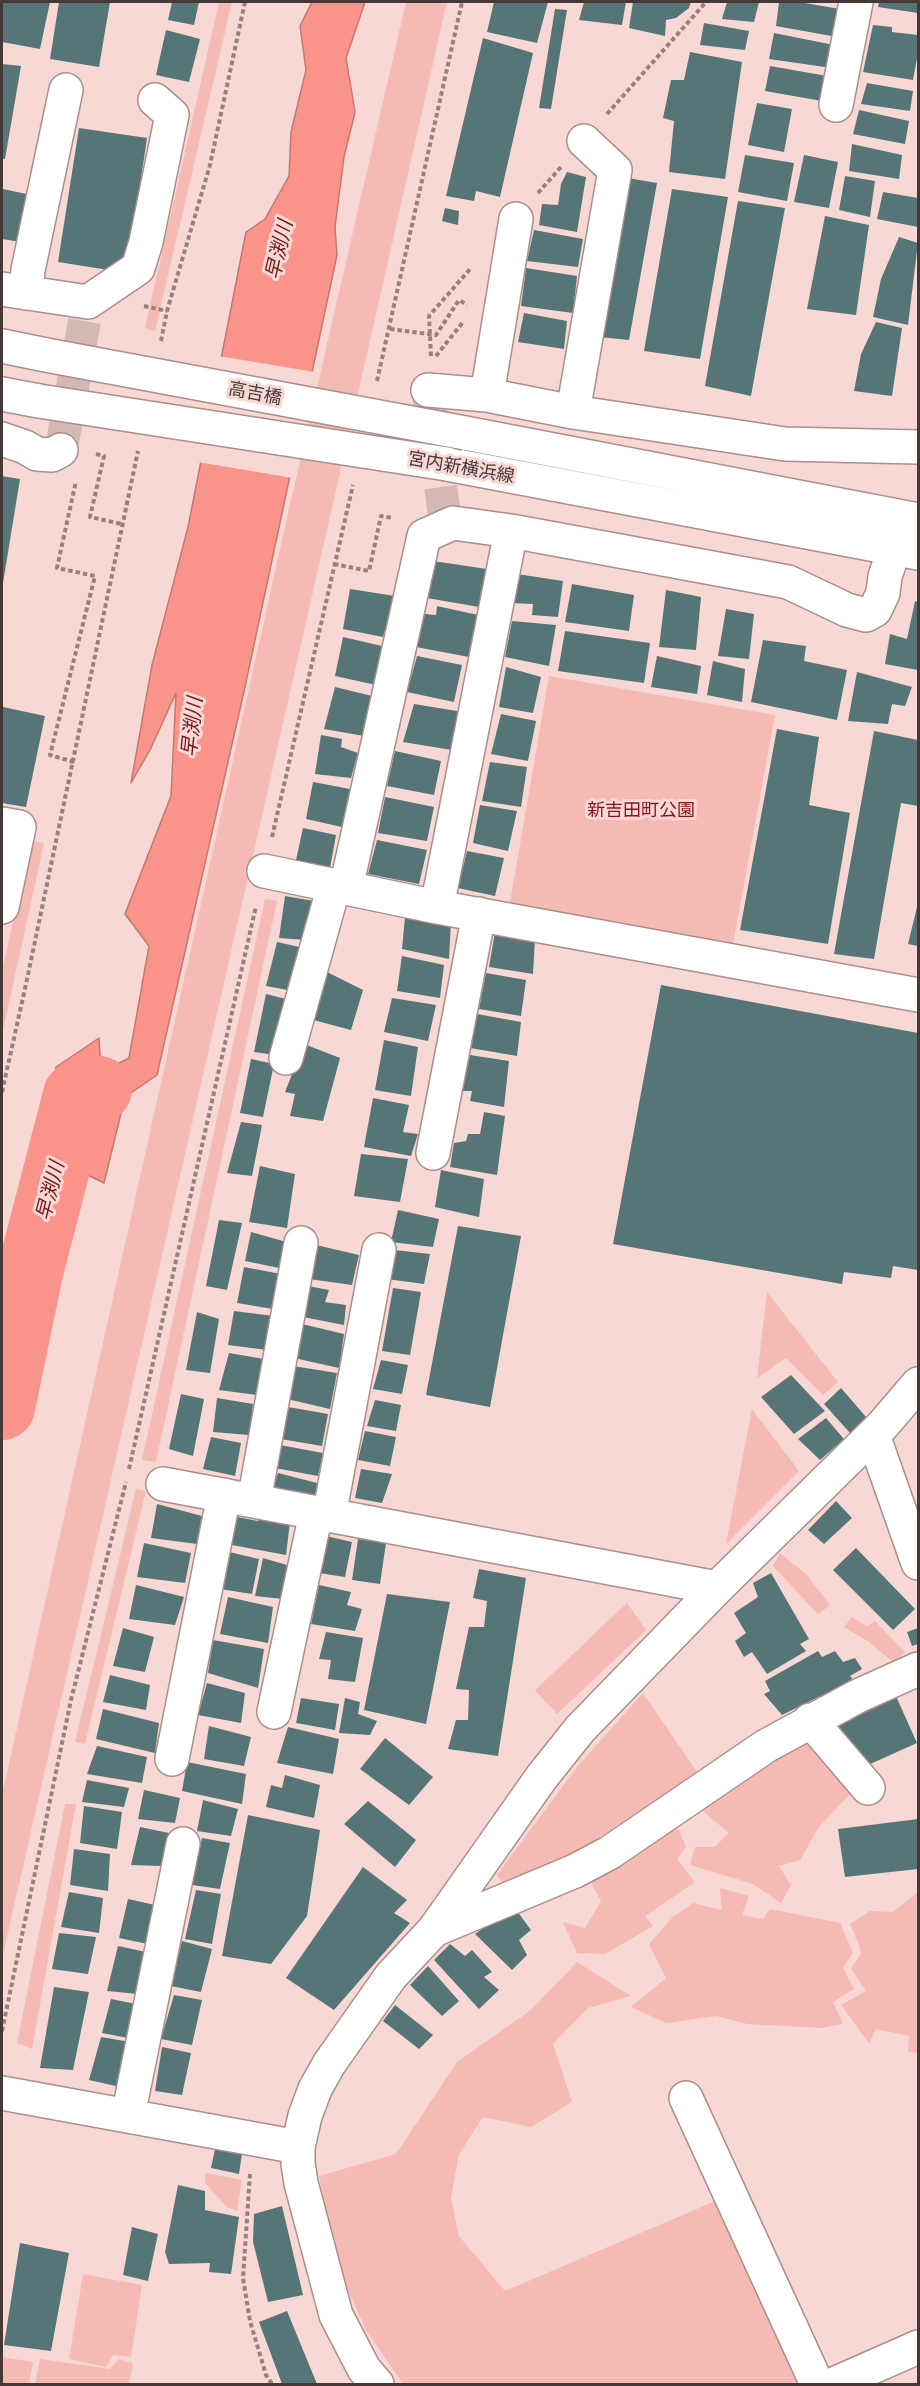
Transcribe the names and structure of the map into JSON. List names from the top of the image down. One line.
{"streets":{"street":["高吉橋","宮内新横浜線"]},"crossings":[["高吉橋","宮内新横浜線"]],"water":["早渕川"],"parks":["新吉田町公園"]}
